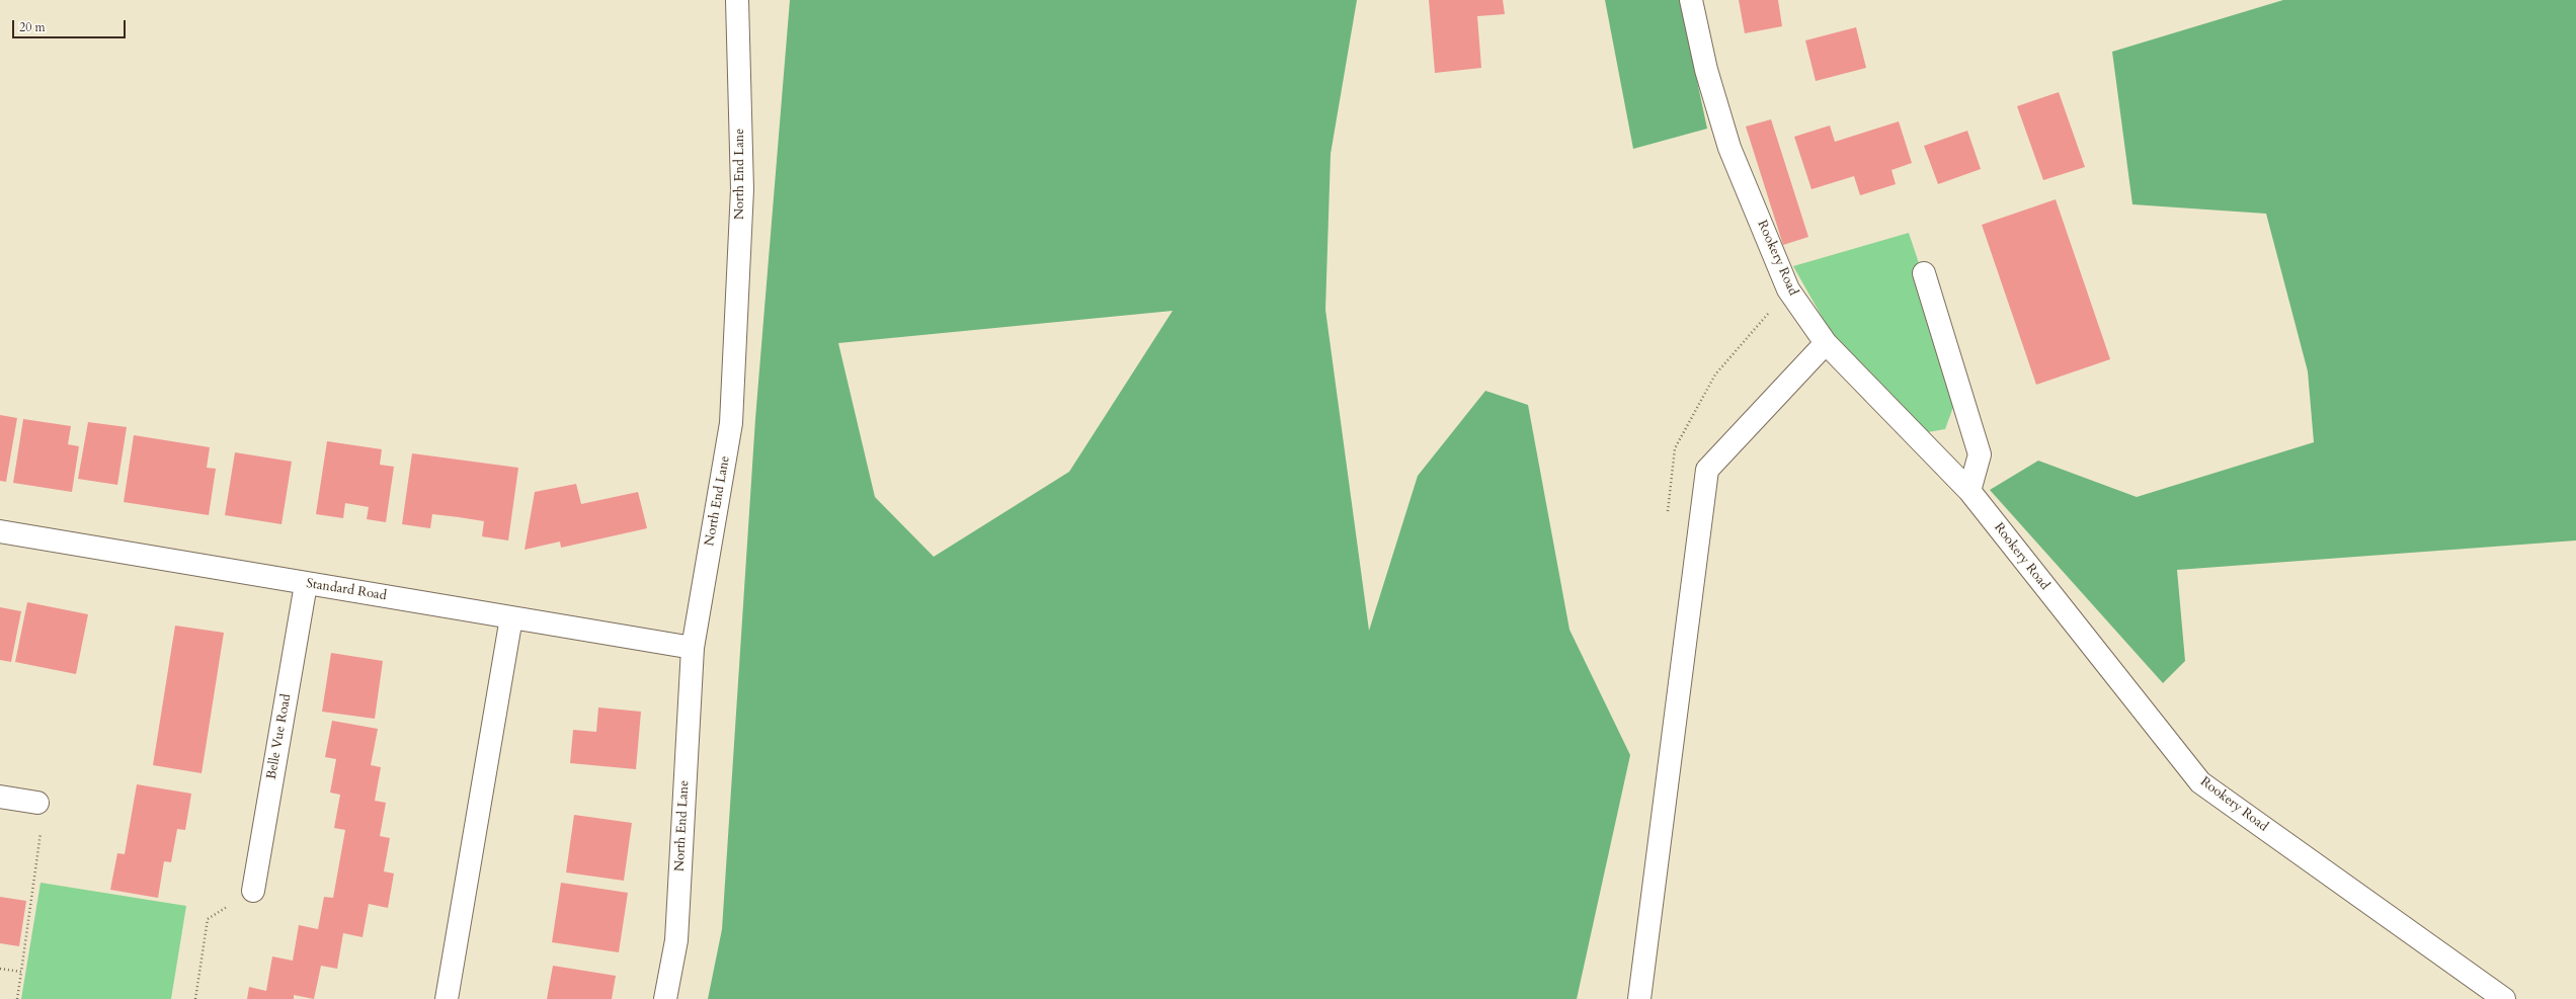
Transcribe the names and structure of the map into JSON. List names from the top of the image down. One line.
{"streets":{"street":["North End Lane","Rookery Road","Standard Road","Belle Vue Road"]},"crossings":[["North End Lane","Standard Road"],["Standard Road","Belle Vue Road"]],"scale_bar":"20 m"}
